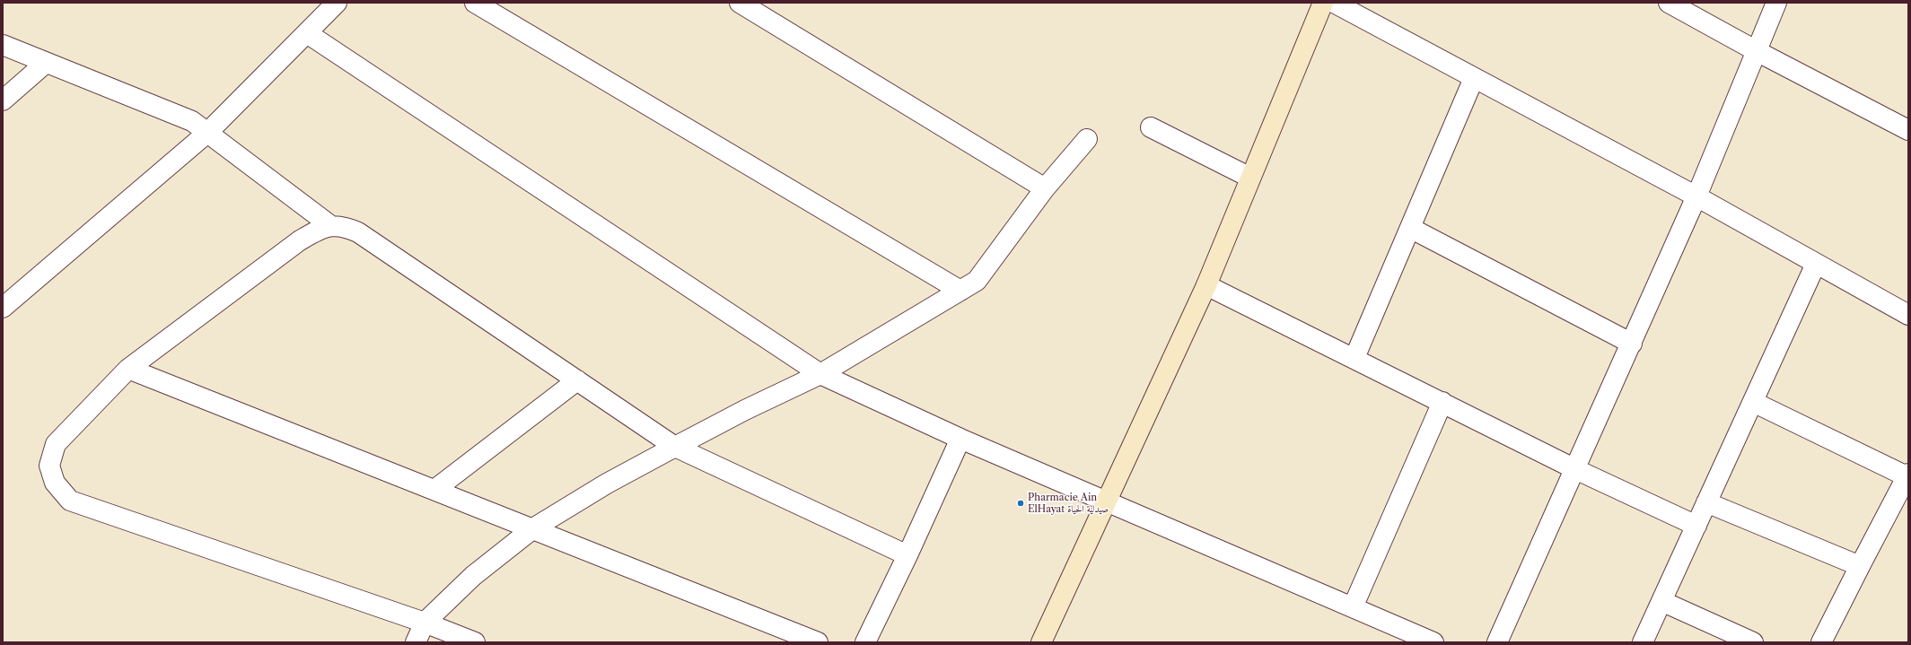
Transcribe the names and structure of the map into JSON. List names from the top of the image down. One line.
{"places":["Pharmacie Ain ElHayat صيدلية الحياة"]}
